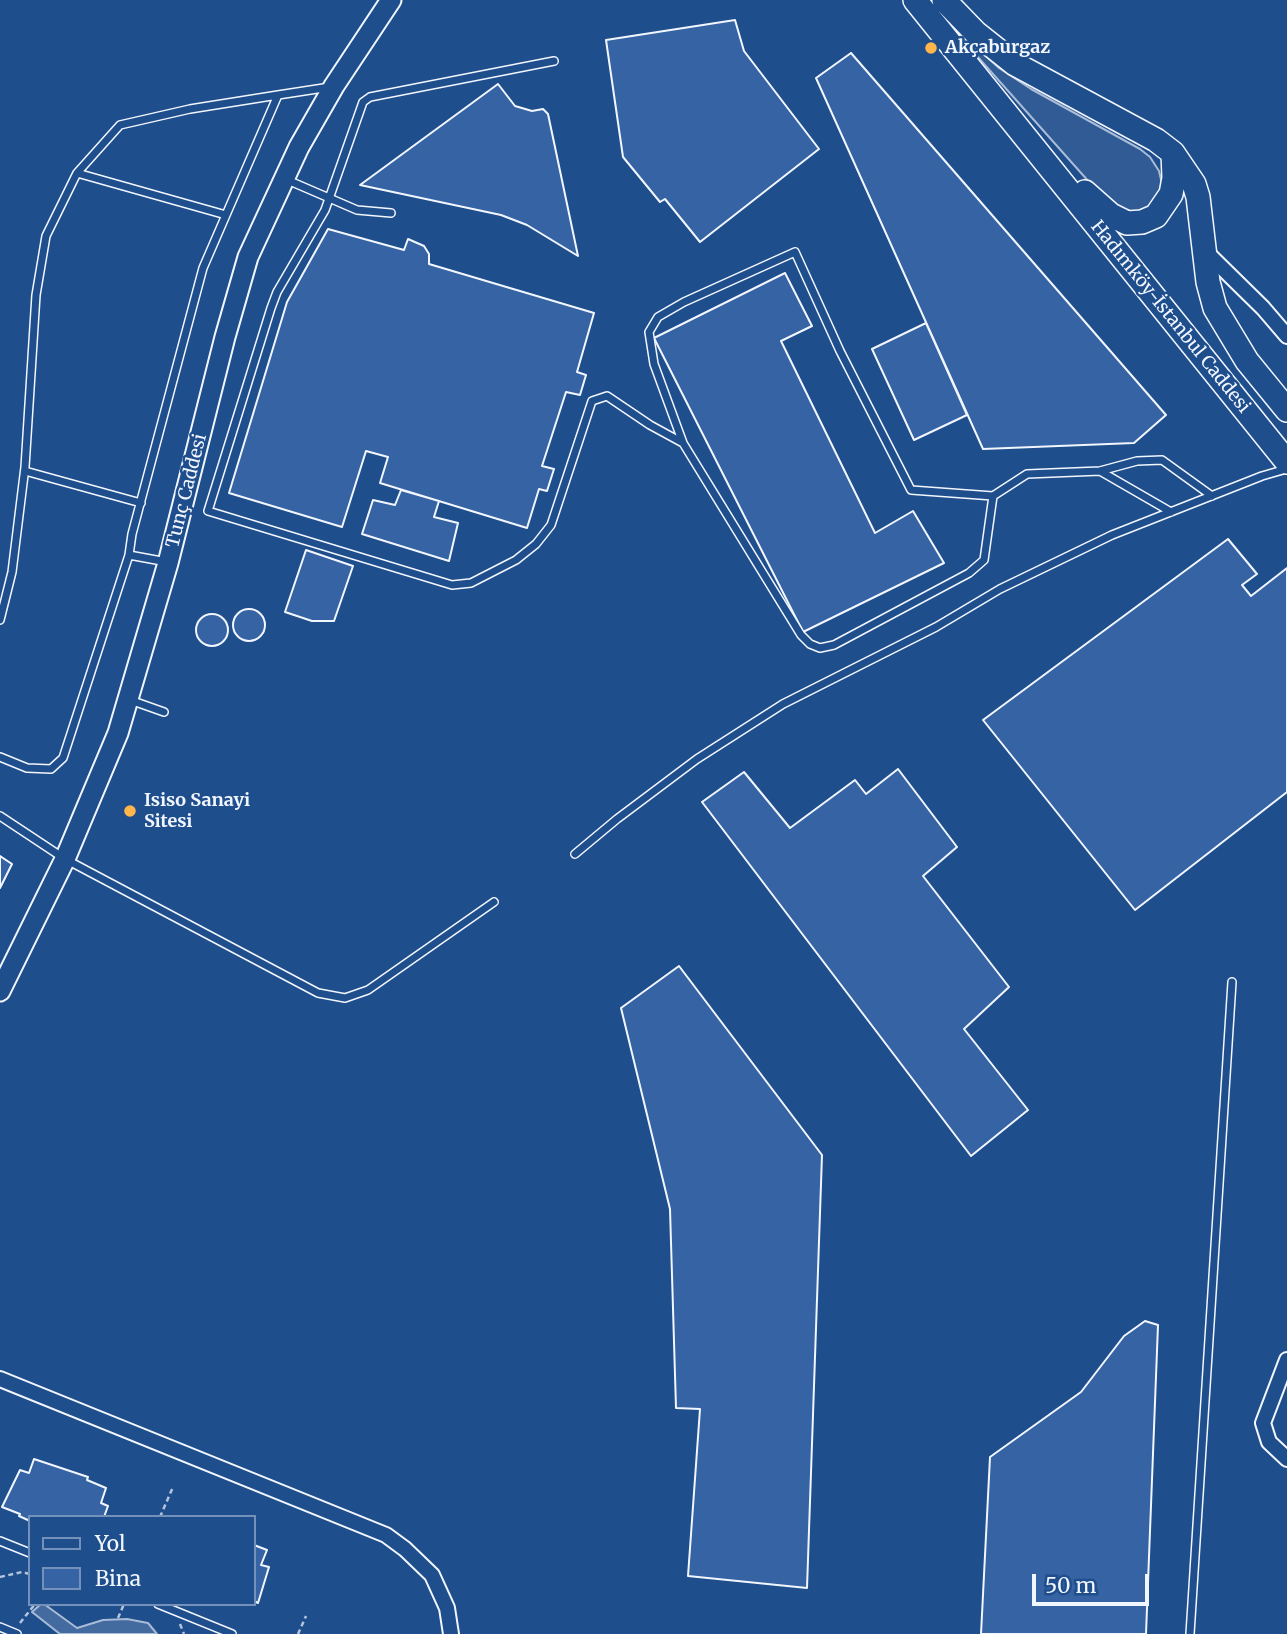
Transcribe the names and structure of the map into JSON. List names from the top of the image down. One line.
{"streets":{"main road":["Hadımköy-İstanbul Caddesi","Tunç Caddesi"]},"places":["Akçaburgaz","Isiso Sanayi Sitesi"],"legend":["Yol","Bina"],"scale_bar":"50 m"}
